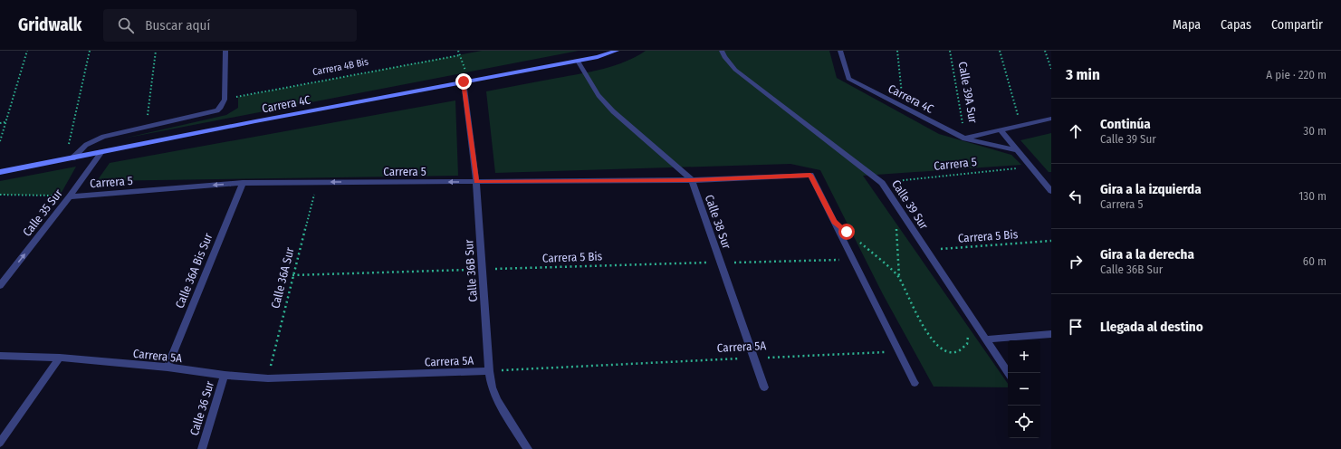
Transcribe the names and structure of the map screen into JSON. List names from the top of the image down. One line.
{"streets":{"main road":["Carrera 4C"],"street":["Carrera 5","Calle 39 Sur","Calle 35 Sur","Calle 38 Sur","Calle 36A Bis Sur","Calle 36B Sur","Carrera 5A","Calle 36 Sur"],"path":["Carrera 4B Bis","Calle 39A Sur","Carrera 5 Bis","Calle 36A Sur"]},"crossings":[["Calle 39A Sur","Carrera 4C"],["Carrera 4C","Calle 35 Sur"],["Carrera 4C","Calle 38 Sur"],["Carrera 4C","Calle 36B Sur"],["Carrera 5","Calle 39 Sur"],["Carrera 5","Calle 35 Sur"],["Carrera 5","Calle 38 Sur"],["Carrera 5","Carrera 5 Bis"],["Carrera 5","Calle 36A Bis Sur"],["Carrera 5","Calle 36B Sur"],["Carrera 5","Calle 36A Sur"],["Calle 39 Sur","Carrera 5 Bis"],["Calle 38 Sur","Carrera 5 Bis"],["Calle 38 Sur","Carrera 5A"],["Carrera 5 Bis","Calle 36B Sur"],["Carrera 5 Bis","Calle 36A Sur"],["Calle 36A Bis Sur","Carrera 5A"],["Calle 36B Sur","Carrera 5A"],["Calle 36A Sur","Carrera 5A"],["Carrera 5A","Calle 36 Sur"]],"one_way":["Calle 35 Sur"],"page":{"header":"Gridwalk","search":"Buscar aquí","nav":["Mapa","Capas","Compartir"],"heading":["3 min","A pie · 220 m"],"list":[["Continúa","Calle 39 Sur","30 m"],["Gira a la izquierda","Carrera 5","130 m"],["Gira a la derecha","Calle 36B Sur","60 m"],"Llegada al destino"],"map_buttons":["+","−"]}}
